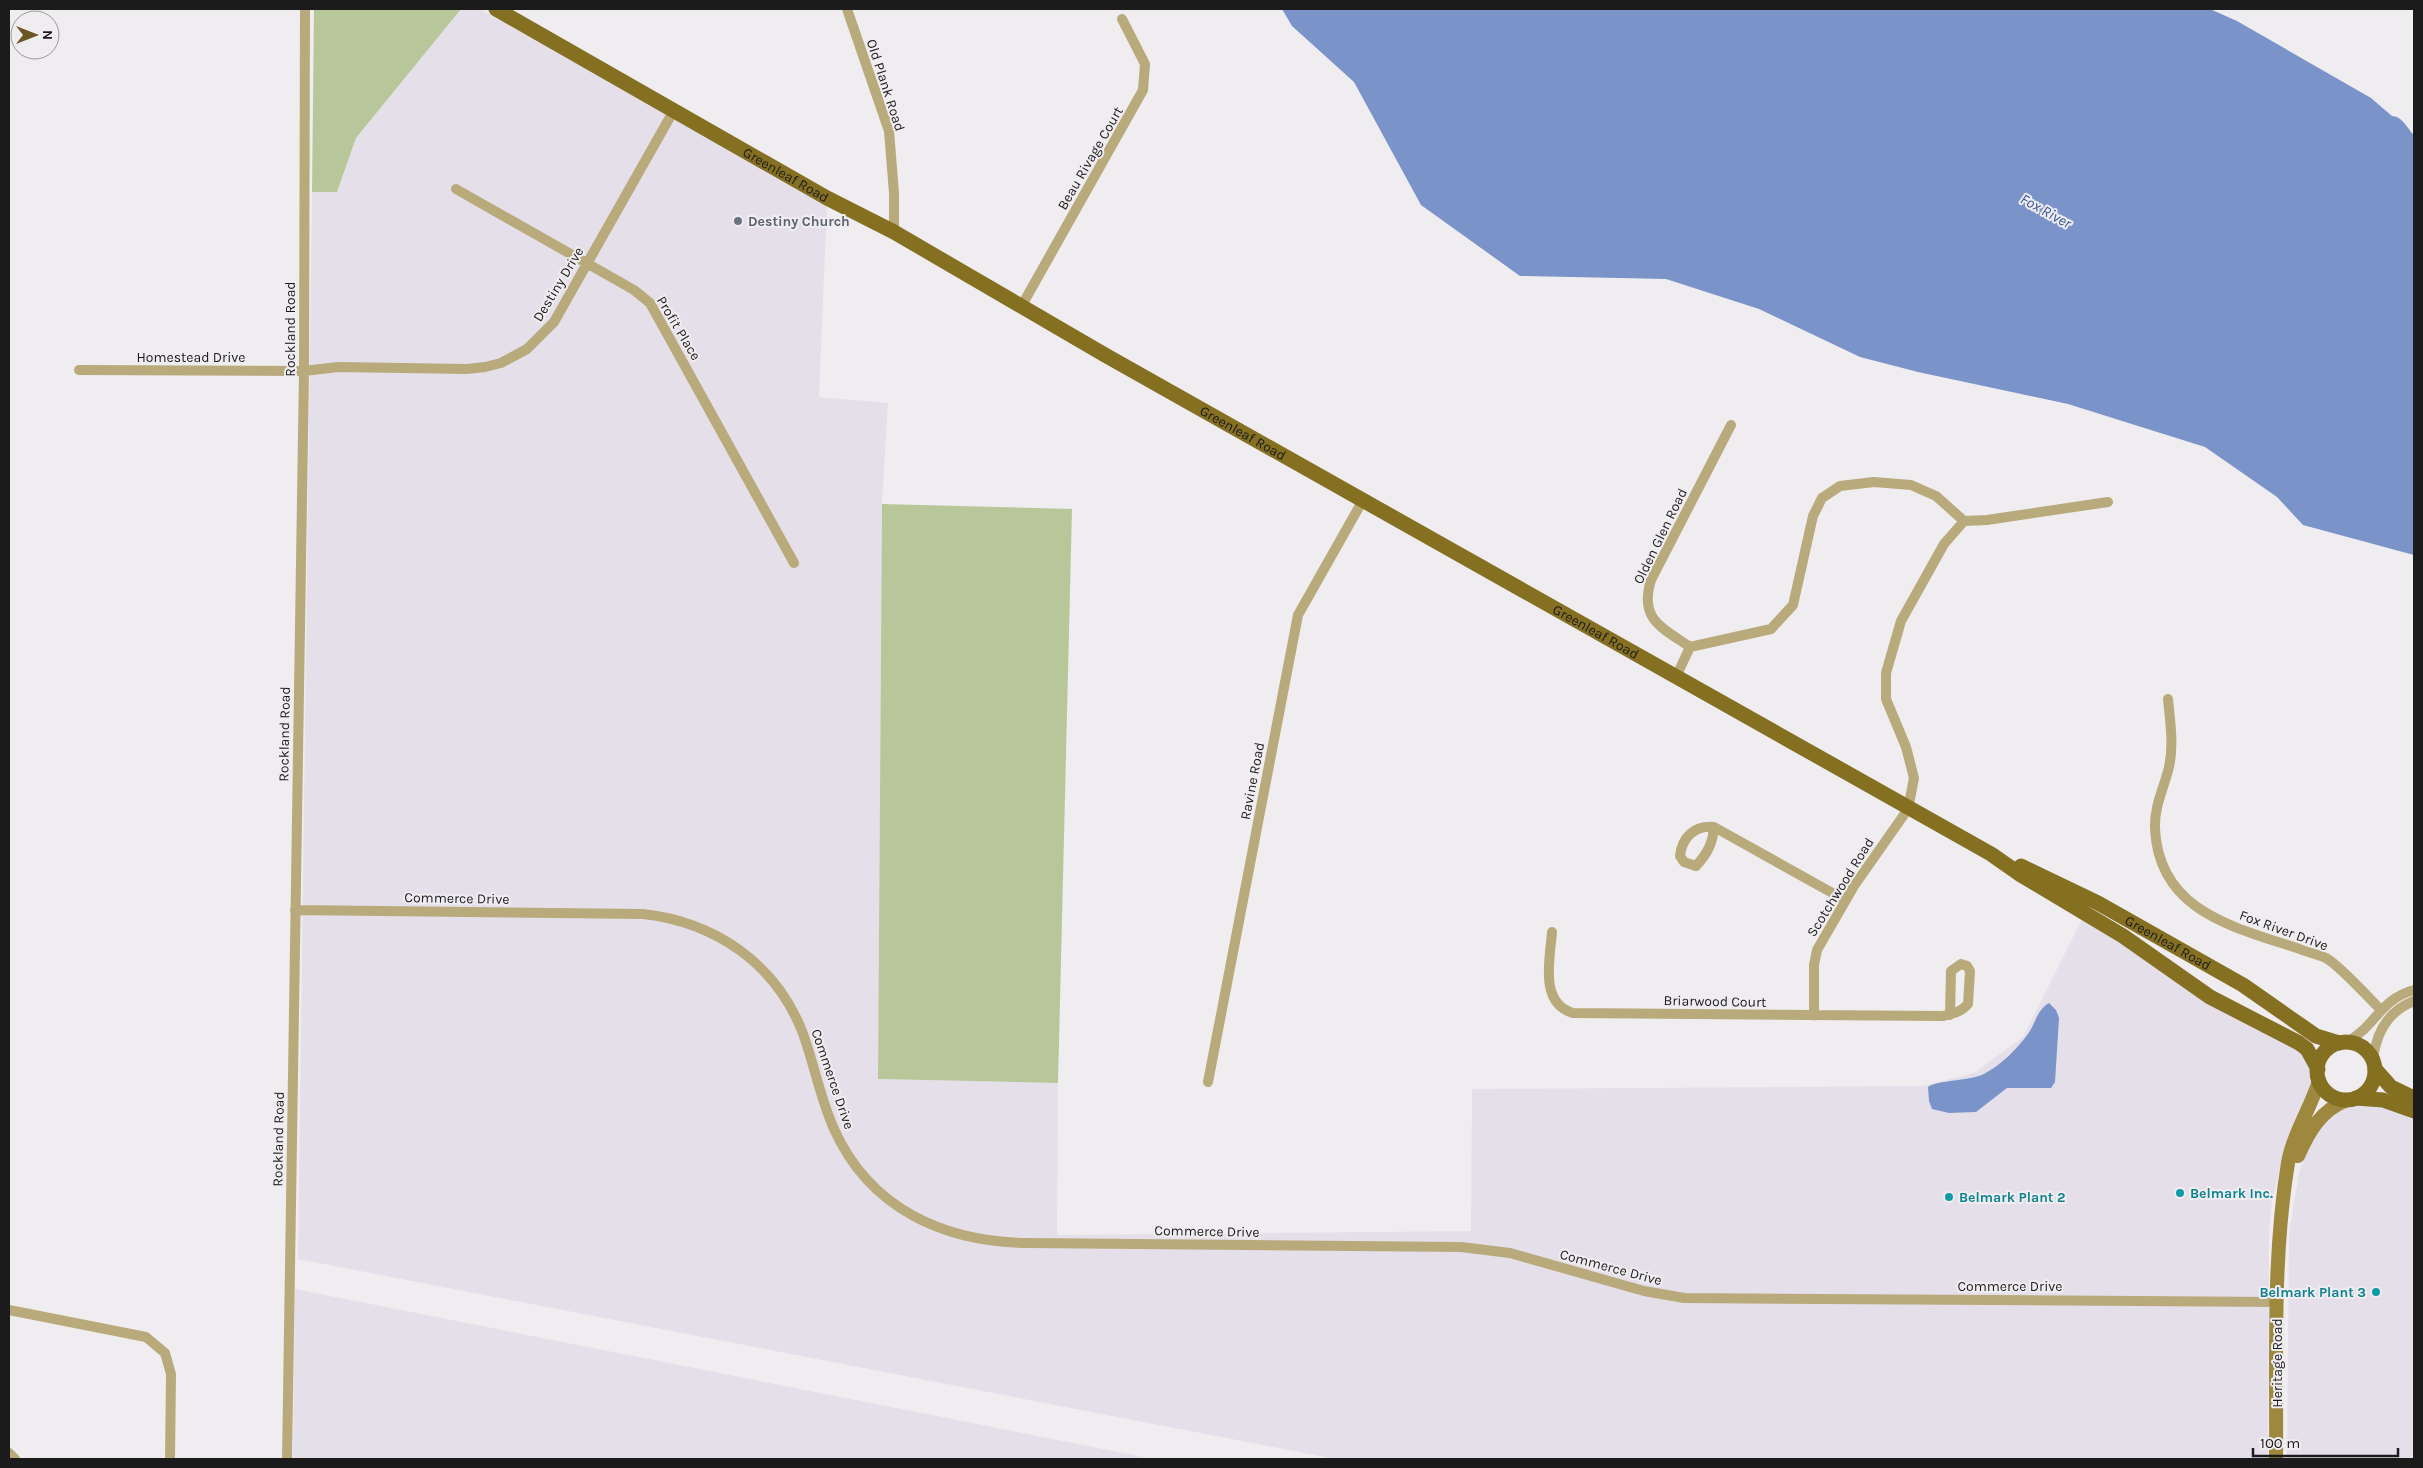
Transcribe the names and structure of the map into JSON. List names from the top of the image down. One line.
{"streets":{"main road":["Greenleaf Road","Heritage Road"],"street":["Old Plank Road","Beau Rivage Court","Destiny Drive","Profit Place","Rockland Road","Homestead Drive","Olden Glen Road","Ravine Road","Scotchwood Road","Commerce Drive","Fox River Drive","Briarwood Court"]},"crossings":[["Old Plank Road","Greenleaf Road"],["Beau Rivage Court","Greenleaf Road"],["Greenleaf Road","Destiny Drive"],["Greenleaf Road","Ravine Road"],["Greenleaf Road","Scotchwood Road"],["Greenleaf Road","Heritage Road"],["Destiny Drive","Profit Place"],["Destiny Drive","Rockland Road"],["Destiny Drive","Homestead Drive"],["Rockland Road","Homestead Drive"],["Rockland Road","Commerce Drive"],["Scotchwood Road","Briarwood Court"],["Commerce Drive","Heritage Road"]],"water":["Fox River"],"places":["Destiny Church","Belmark Inc.","Belmark Plant 2","Belmark Plant 3"],"scale_bar":"100 m","north":"right"}
